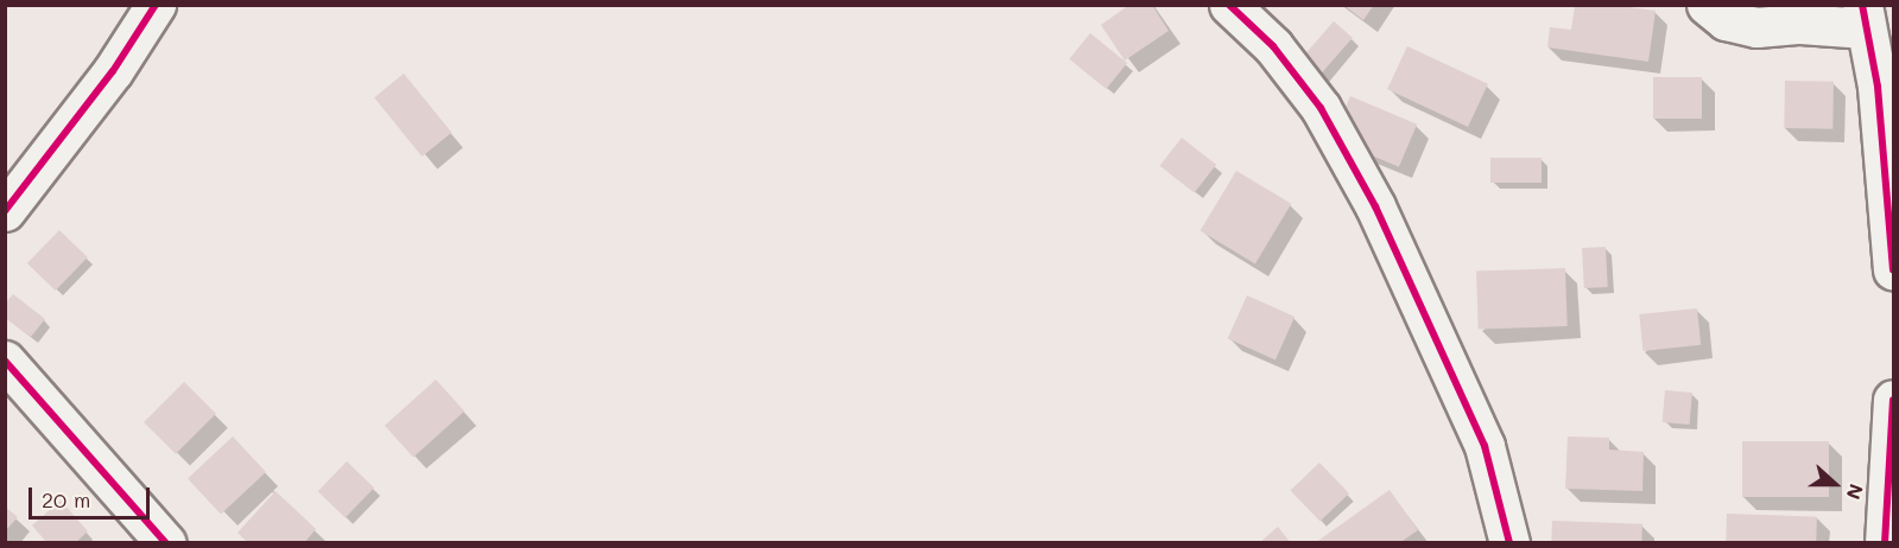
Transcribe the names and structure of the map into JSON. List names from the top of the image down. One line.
{"scale_bar":"20 m","north":"right"}
